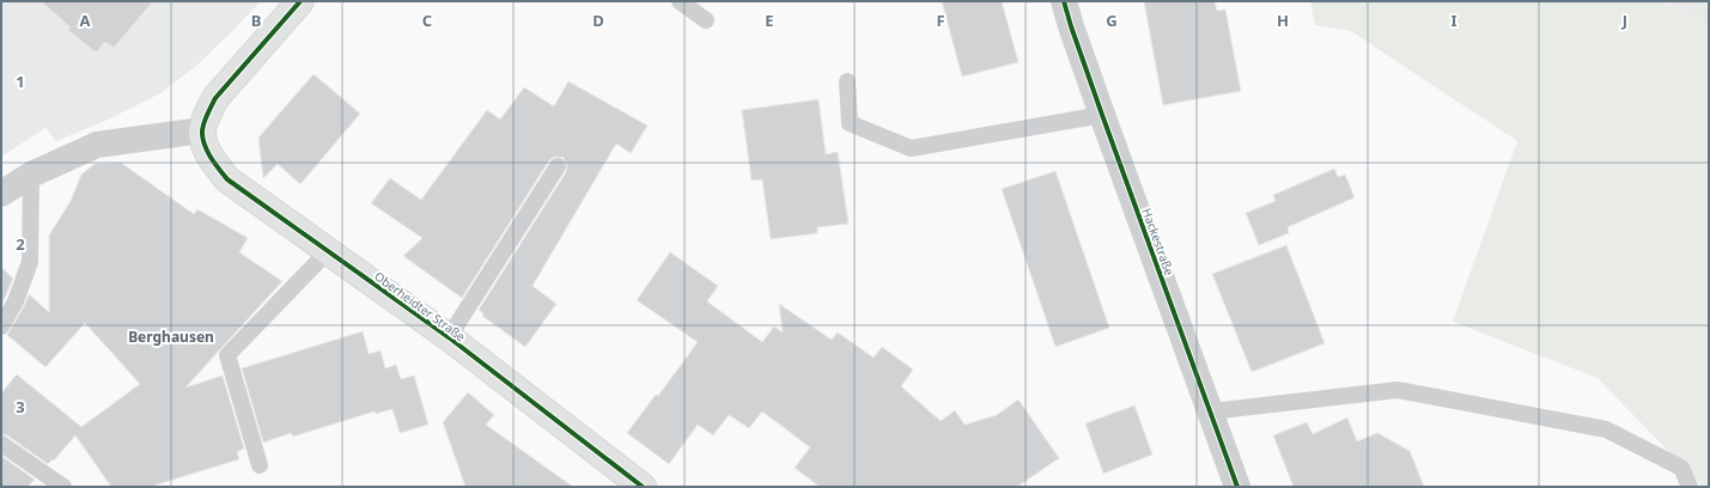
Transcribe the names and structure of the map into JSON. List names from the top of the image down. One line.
{"streets":{"street":["Hackestraße","Oberheidter Straße"]},"districts":["Berghausen"],"grid":{"columns":["A","B","C","D","E","F","G","H","I","J"],"rows":["1","2","3"]}}
